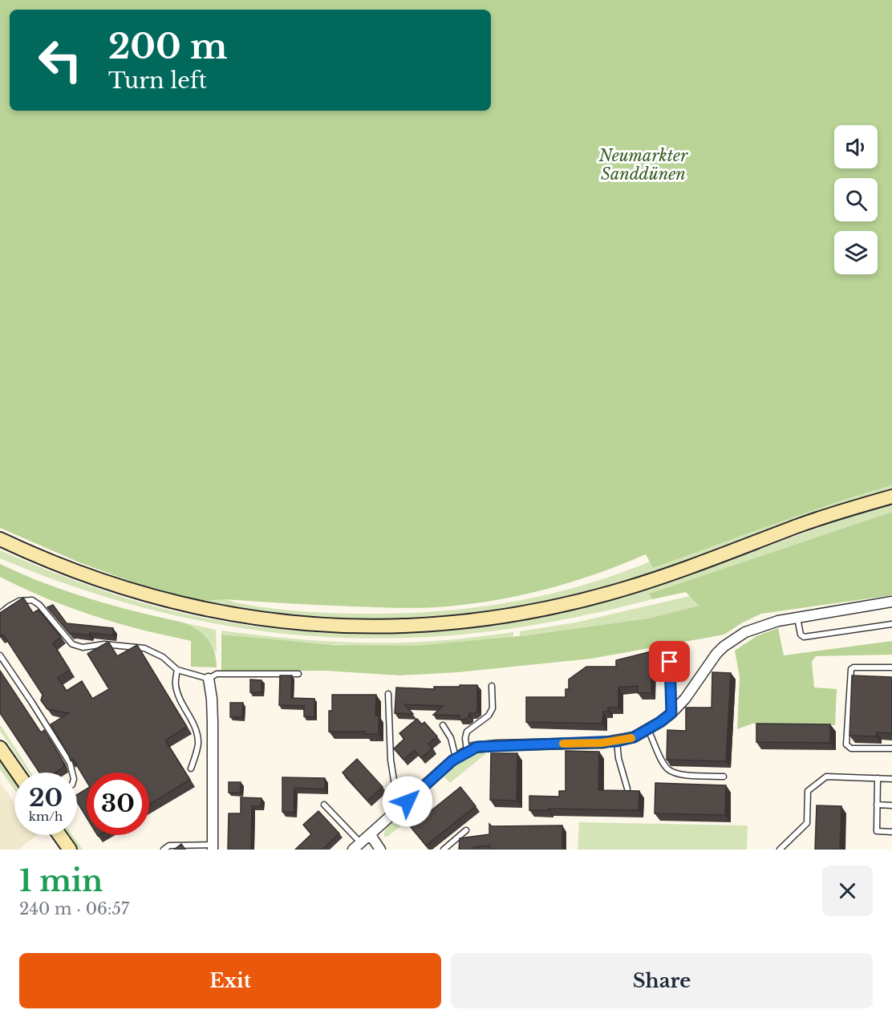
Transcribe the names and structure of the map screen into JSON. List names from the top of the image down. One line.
{"parks":["Neumarkter Sanddünen"],"page":{"turn":["200 m","Turn left"],"speed":"20 km/h","limit":"30","heading":["1 min","240 m · 06:57"],"buttons":["Exit","Share"]}}
